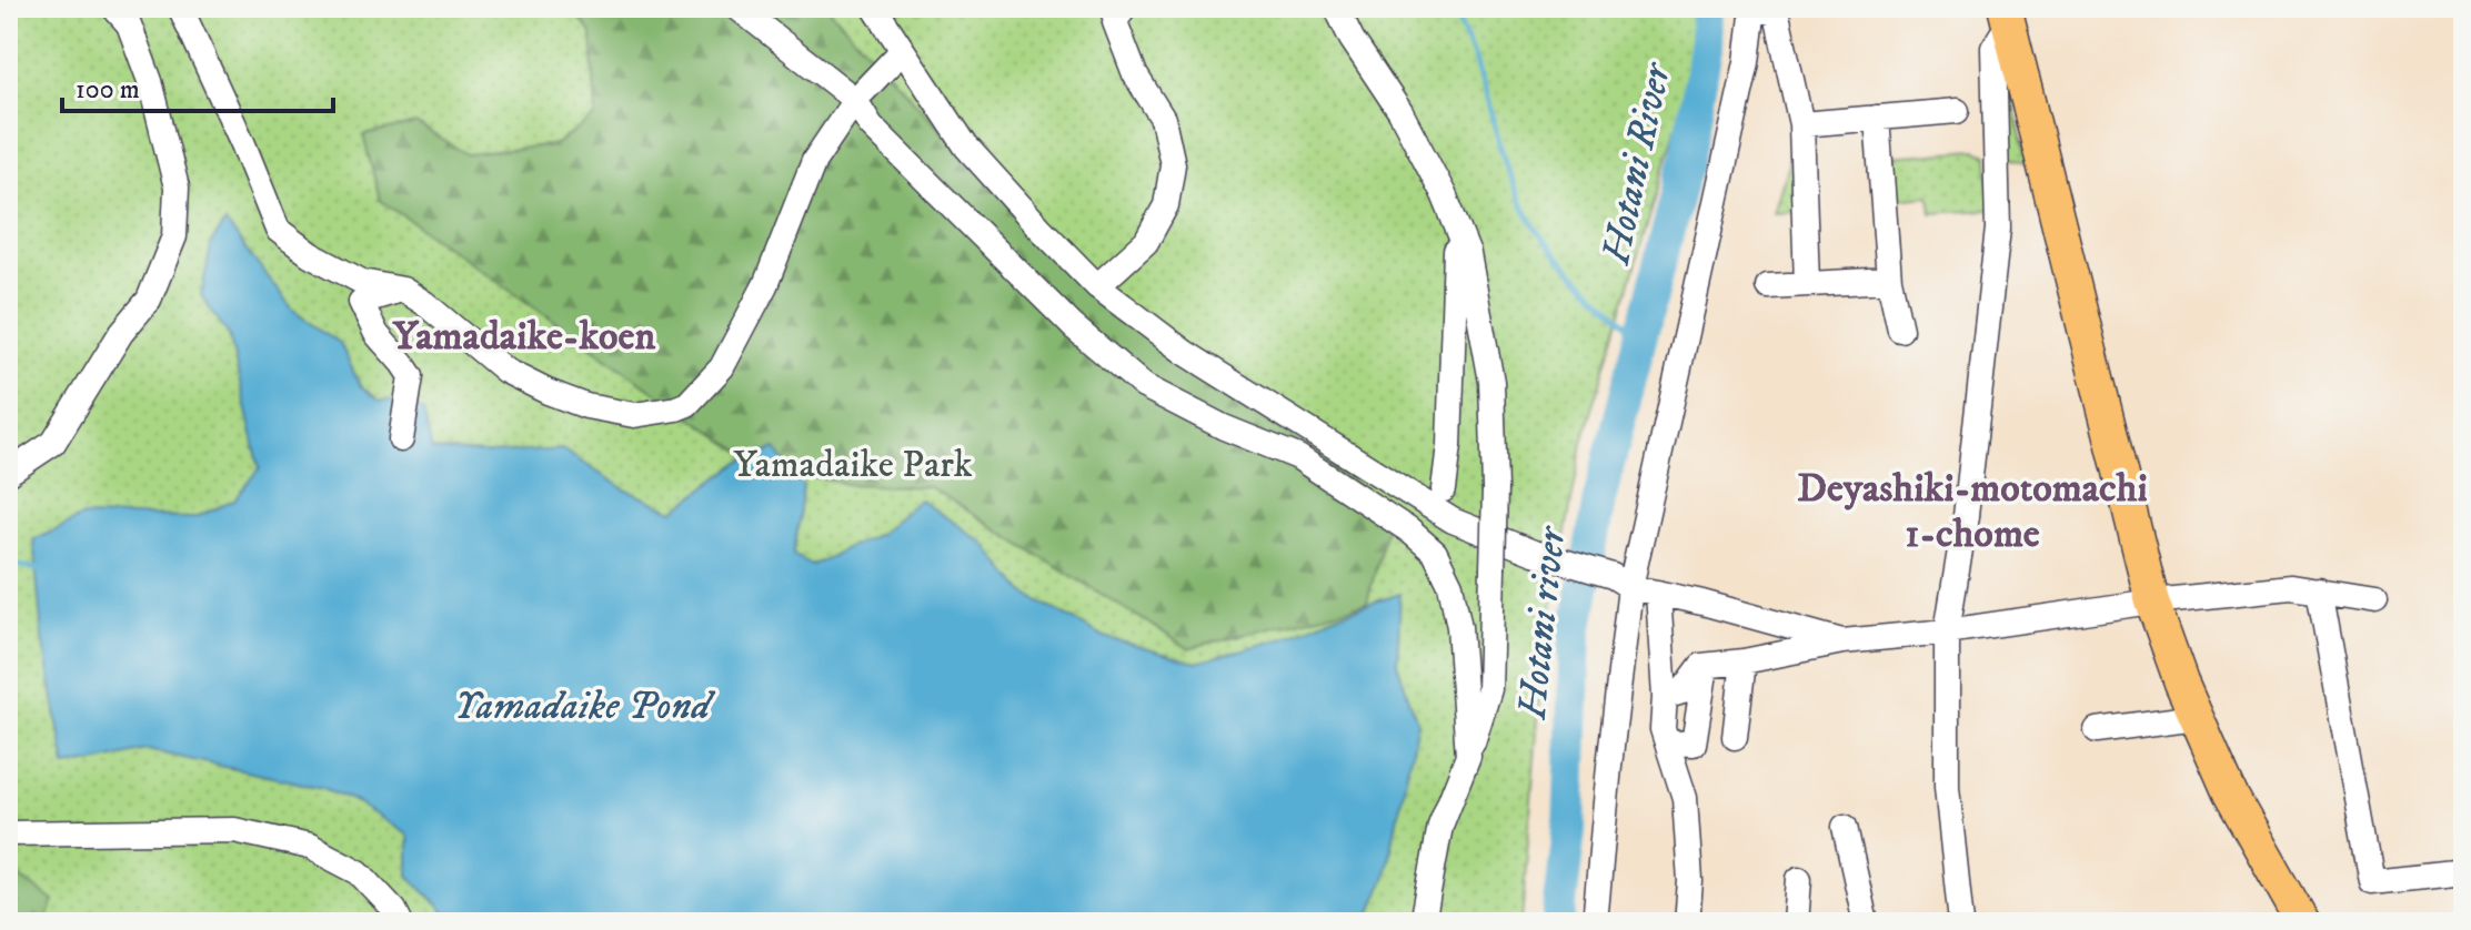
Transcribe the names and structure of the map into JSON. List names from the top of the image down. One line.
{"districts":["Yamadaike-koen","Deyashiki-motomachi 1-chome"],"water":["Hotani River","Hotani river","Yamadaike Pond"],"parks":["Yamadaike Park"],"scale_bar":"100 m"}
